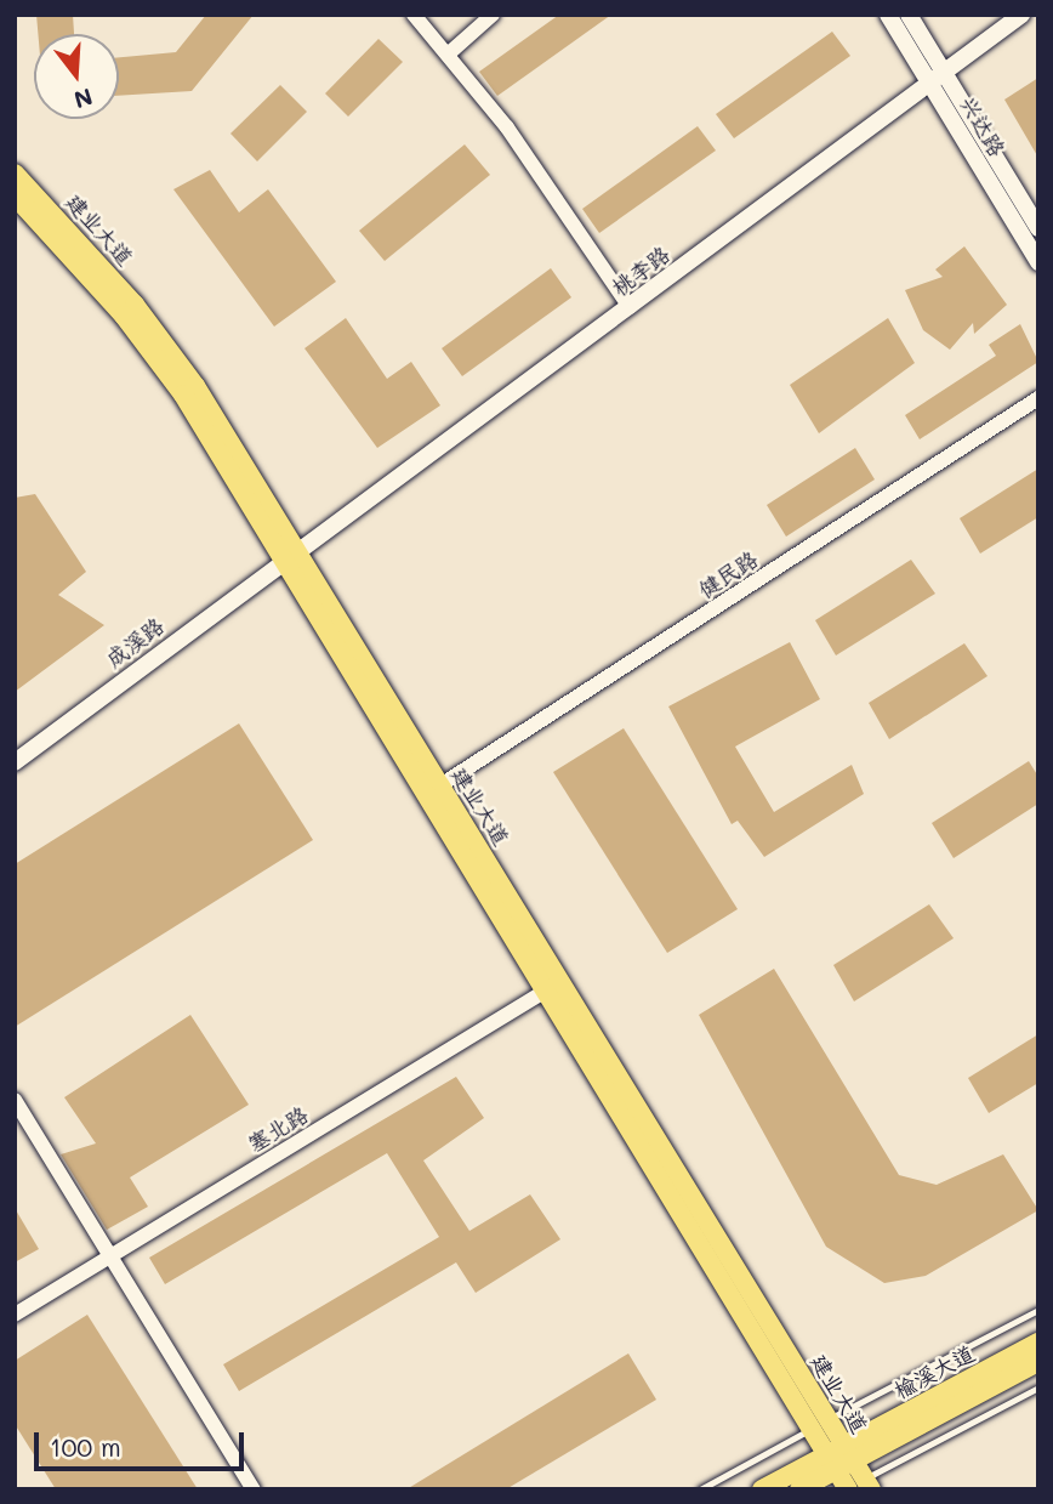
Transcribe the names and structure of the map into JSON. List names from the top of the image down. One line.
{"streets":{"main road":["兴达路","建业大道","桃李路","成溪路","榆溪大道"],"street":["健民路","塞北路"]},"crossings":[["兴达路","桃李路"],["建业大道","桃李路"],["建业大道","健民路"],["建业大道","成溪路"],["建业大道","塞北路"],["建业大道","榆溪大道"],["桃李路","成溪路"]],"scale_bar":"100 m","north":"bottom"}
